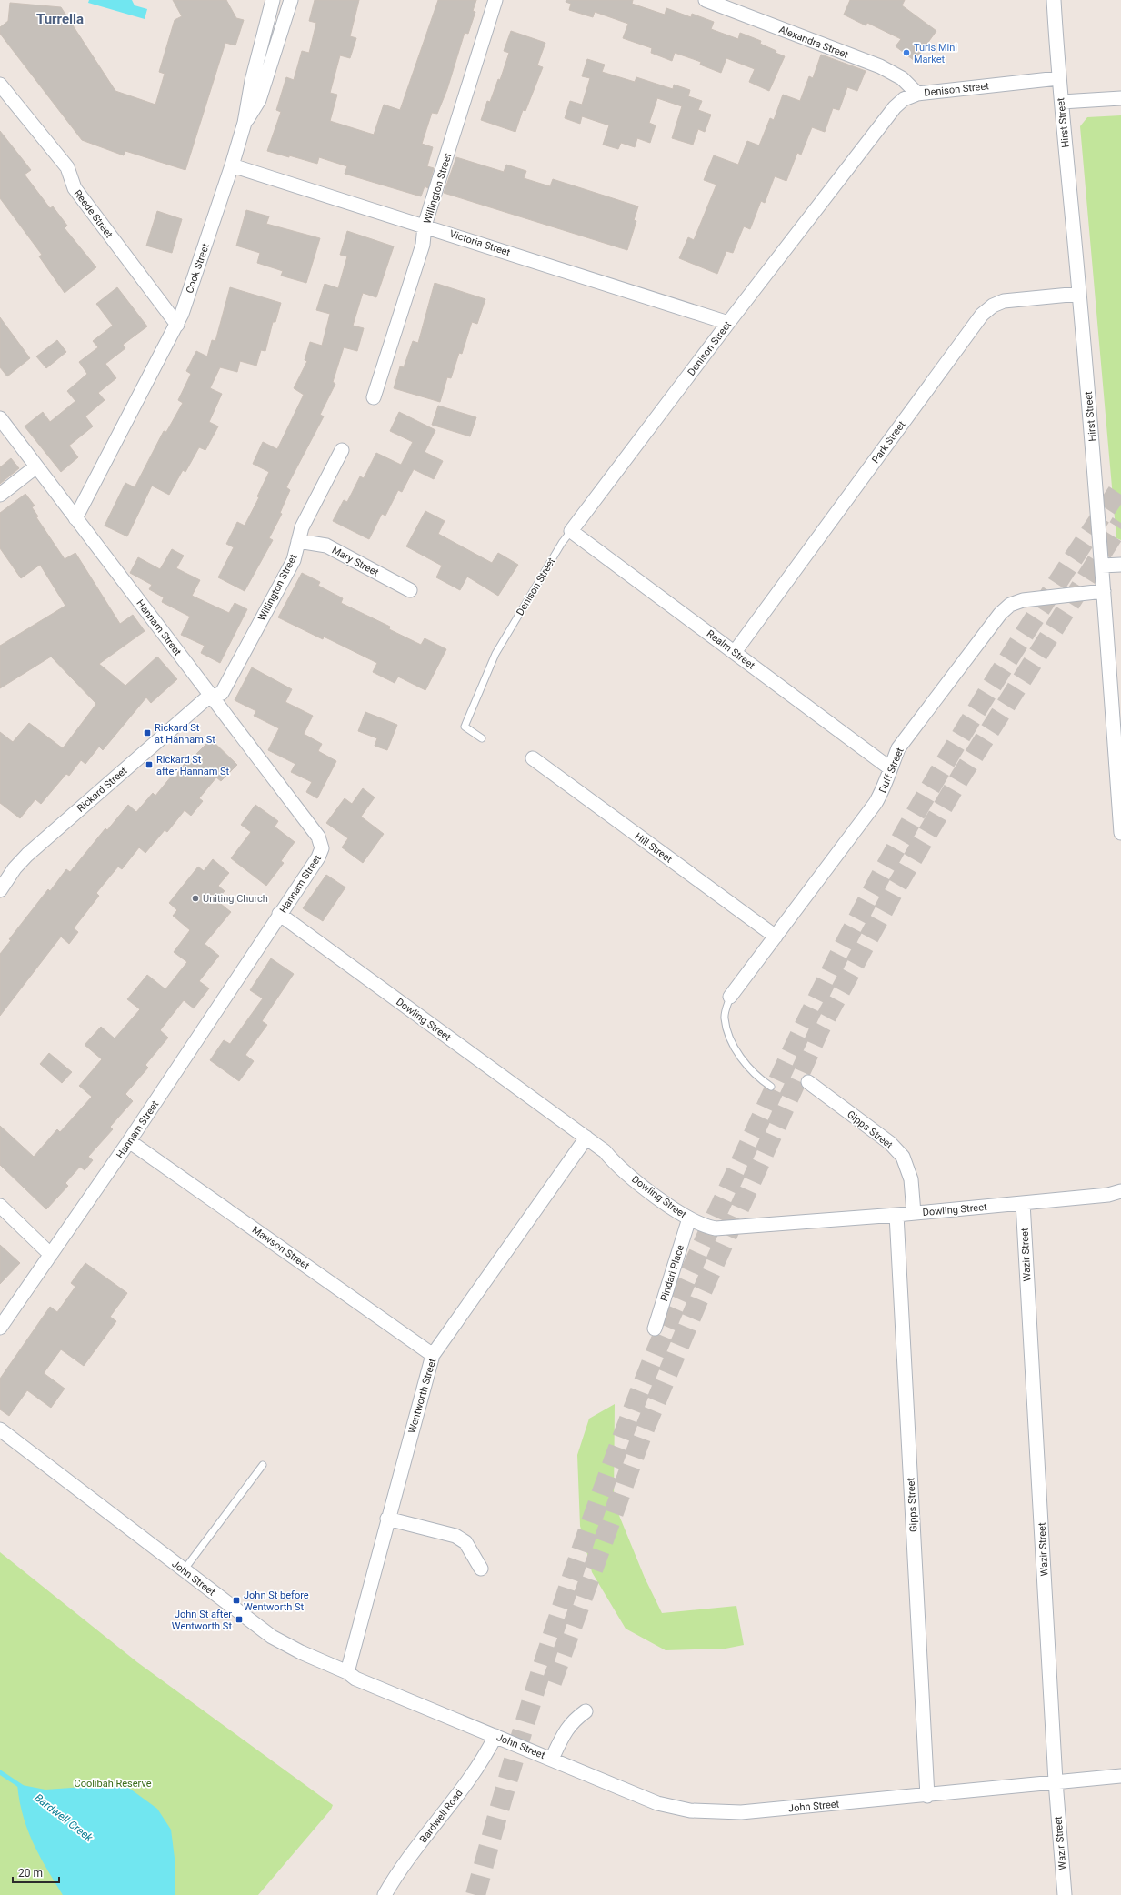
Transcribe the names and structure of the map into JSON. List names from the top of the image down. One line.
{"streets":{"street":["Alexandra Street","Denison Street","Hirst Street","Willington Street","Reede Street","Victoria Street","Cook Street","Park Street","Mary Street","Hannam Street","Realm Street","Duff Street","Rickard Street","Hill Street","Dowling Street","Gipps Street","Mawson Street","Wazir Street","Pindari Place","Wentworth Street","John Street","Bardwell Road"]},"crossings":[["Alexandra Street","Denison Street"],["Denison Street","Hirst Street"],["Denison Street","Victoria Street"],["Denison Street","Realm Street"],["Hirst Street","Park Street"],["Hirst Street","Duff Street"],["Willington Street","Victoria Street"],["Willington Street","Mary Street"],["Willington Street","Hannam Street"],["Willington Street","Rickard Street"],["Reede Street","Cook Street"],["Victoria Street","Cook Street"],["Cook Street","Hannam Street"],["Park Street","Realm Street"],["Hannam Street","Rickard Street"],["Hannam Street","Dowling Street"],["Hannam Street","Mawson Street"],["Realm Street","Duff Street"],["Duff Street","Hill Street"],["Dowling Street","Gipps Street"],["Dowling Street","Wazir Street"],["Dowling Street","Pindari Place"],["Dowling Street","Wentworth Street"],["Gipps Street","John Street"],["Mawson Street","Wentworth Street"],["Wazir Street","John Street"],["Wentworth Street","John Street"],["John Street","Bardwell Road"]],"districts":["Turrella"],"water":["Bardwell Creek"],"parks":["Coolibah Reserve"],"places":{"other":["Turis Mini Market","Uniting Church"],"transit":["Rickard St at Hannam St","Rickard St after Hannam St","John St before Wentworth St","John St after Wentworth St"]},"scale_bar":"20 m"}
